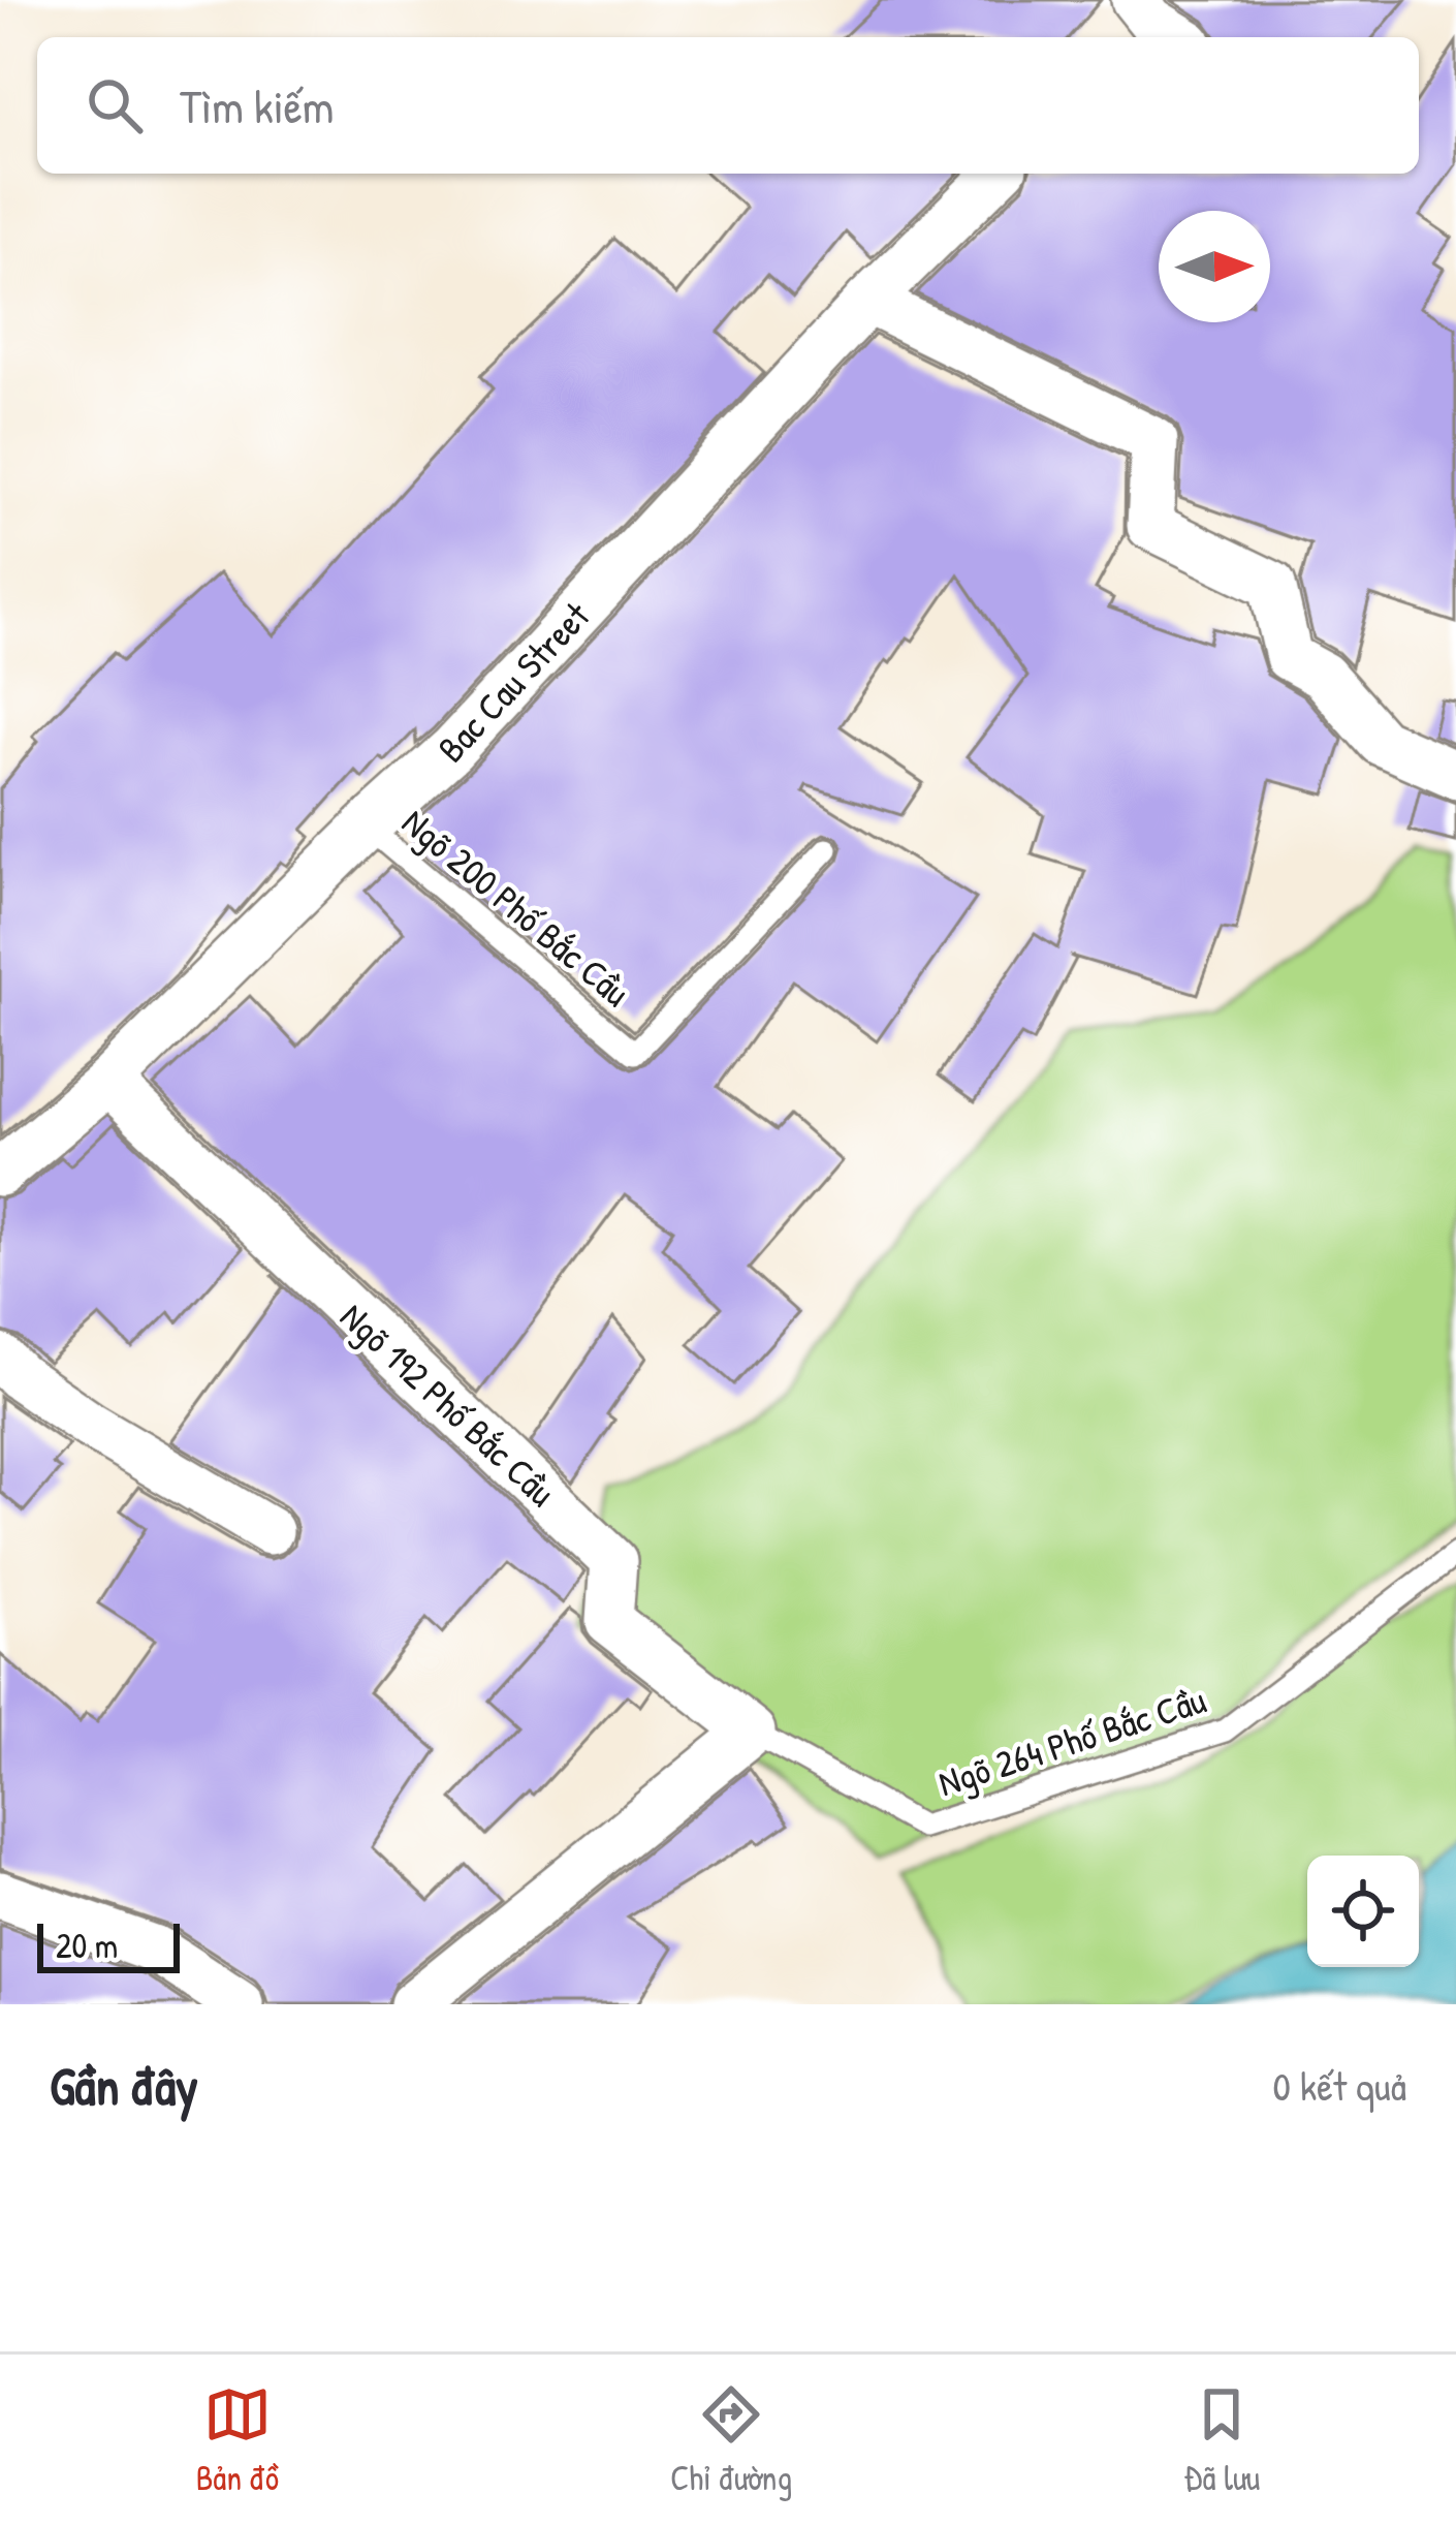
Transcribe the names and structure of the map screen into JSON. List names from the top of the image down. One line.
{"streets":{"street":["Bac Cau Street","Ngõ 192 Phố Bắc Cầu"],"lane":["Ngõ 200 Phố Bắc Cầu","Ngõ 264 Phố Bắc Cầu"]},"crossings":[["Bac Cau Street","Ngõ 200 Phố Bắc Cầu"],["Bac Cau Street","Ngõ 192 Phố Bắc Cầu"],["Ngõ 192 Phố Bắc Cầu","Ngõ 264 Phố Bắc Cầu"]],"scale_bar":"20 m","north":"right","page":{"search":"Tìm kiếm","scale":"20 m","heading":["Gần đây","0 kết quả"],"nav":["Bản đồ","Chỉ đường","Đã lưu"]}}
